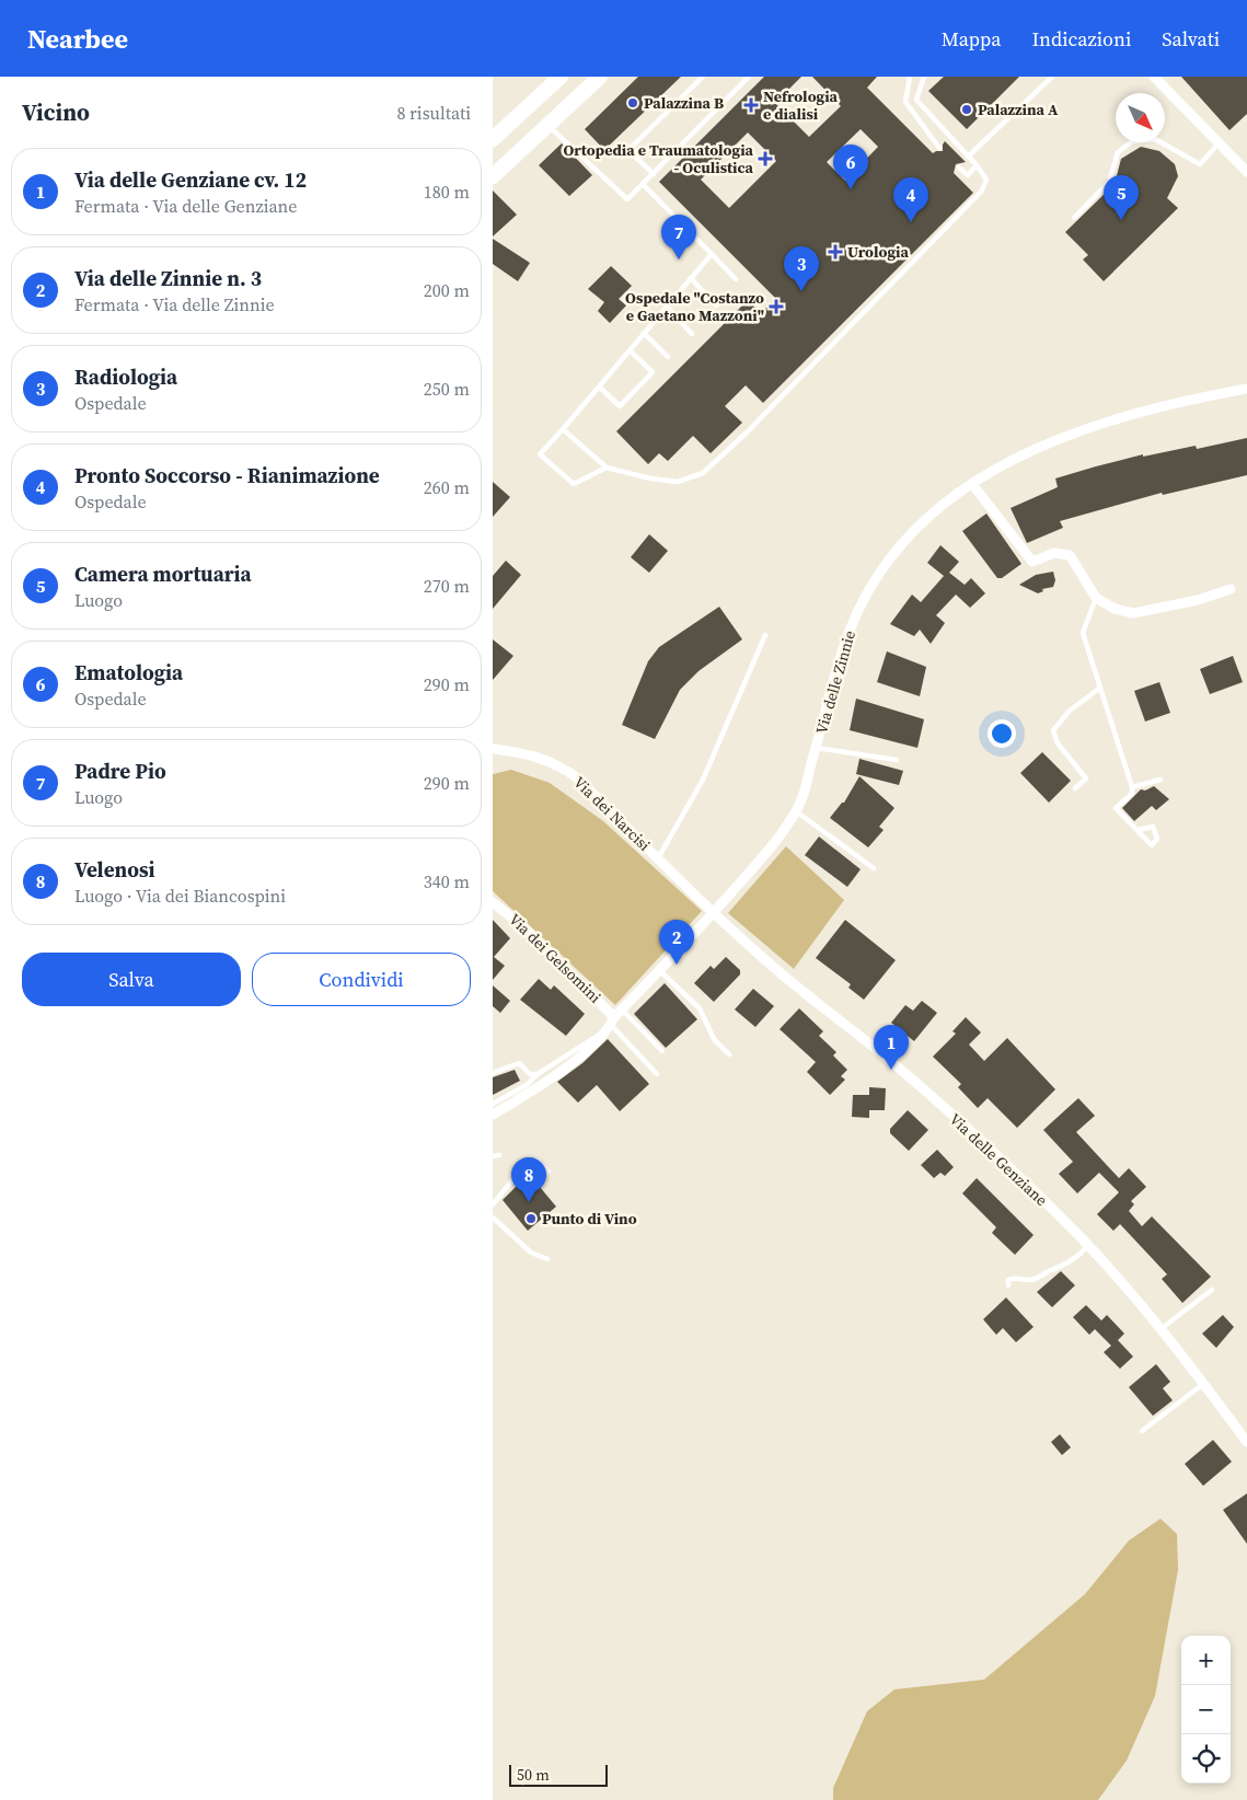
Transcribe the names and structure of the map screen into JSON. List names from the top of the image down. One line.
{"streets":{"street":["Via delle Zinnie","Via dei Narcisi","Via dei Gelsomini","Via delle Genziane"]},"crossings":[["Via delle Zinnie","Via dei Narcisi"],["Via delle Zinnie","Via dei Gelsomini"],["Via delle Zinnie","Via delle Genziane"],["Via dei Narcisi","Via delle Genziane"]],"places":{"other":["Palazzina B","Palazzina A","Punto di Vino"],"health":["Nefrologia e dialisi","Ortopedia e Traumatologia - Oculistica","Urologia","Ospedale \"Costanzo e Gaetano Mazzoni\""]},"scale_bar":"50 m","north":"bottom right","page":{"header":"Nearbee","nav":["Mappa","Indicazioni","Salvati"],"heading":["Vicino","8 risultati"],"pins":["6","5","4","7","3","2","1","8"],"list":[{"mark":"1","name":"Via delle Genziane cv. 12","note":"Fermata · Via delle Genziane","value":"180 m"},{"mark":"2","name":"Via delle Zinnie n. 3","note":"Fermata · Via delle Zinnie","value":"200 m"},{"mark":"3","name":"Radiologia","note":"Ospedale","value":"250 m"},{"mark":"4","name":"Pronto Soccorso - Rianimazione","note":"Ospedale","value":"260 m"},{"mark":"5","name":"Camera mortuaria","note":"Luogo","value":"270 m"},{"mark":"6","name":"Ematologia","note":"Ospedale","value":"290 m"},{"mark":"7","name":"Padre Pio","note":"Luogo","value":"290 m"},{"mark":"8","name":"Velenosi","note":"Luogo · Via dei Biancospini","value":"340 m"}],"buttons":["Salva","Condividi"],"map_buttons":["+","−"],"scale":"50 m"}}
